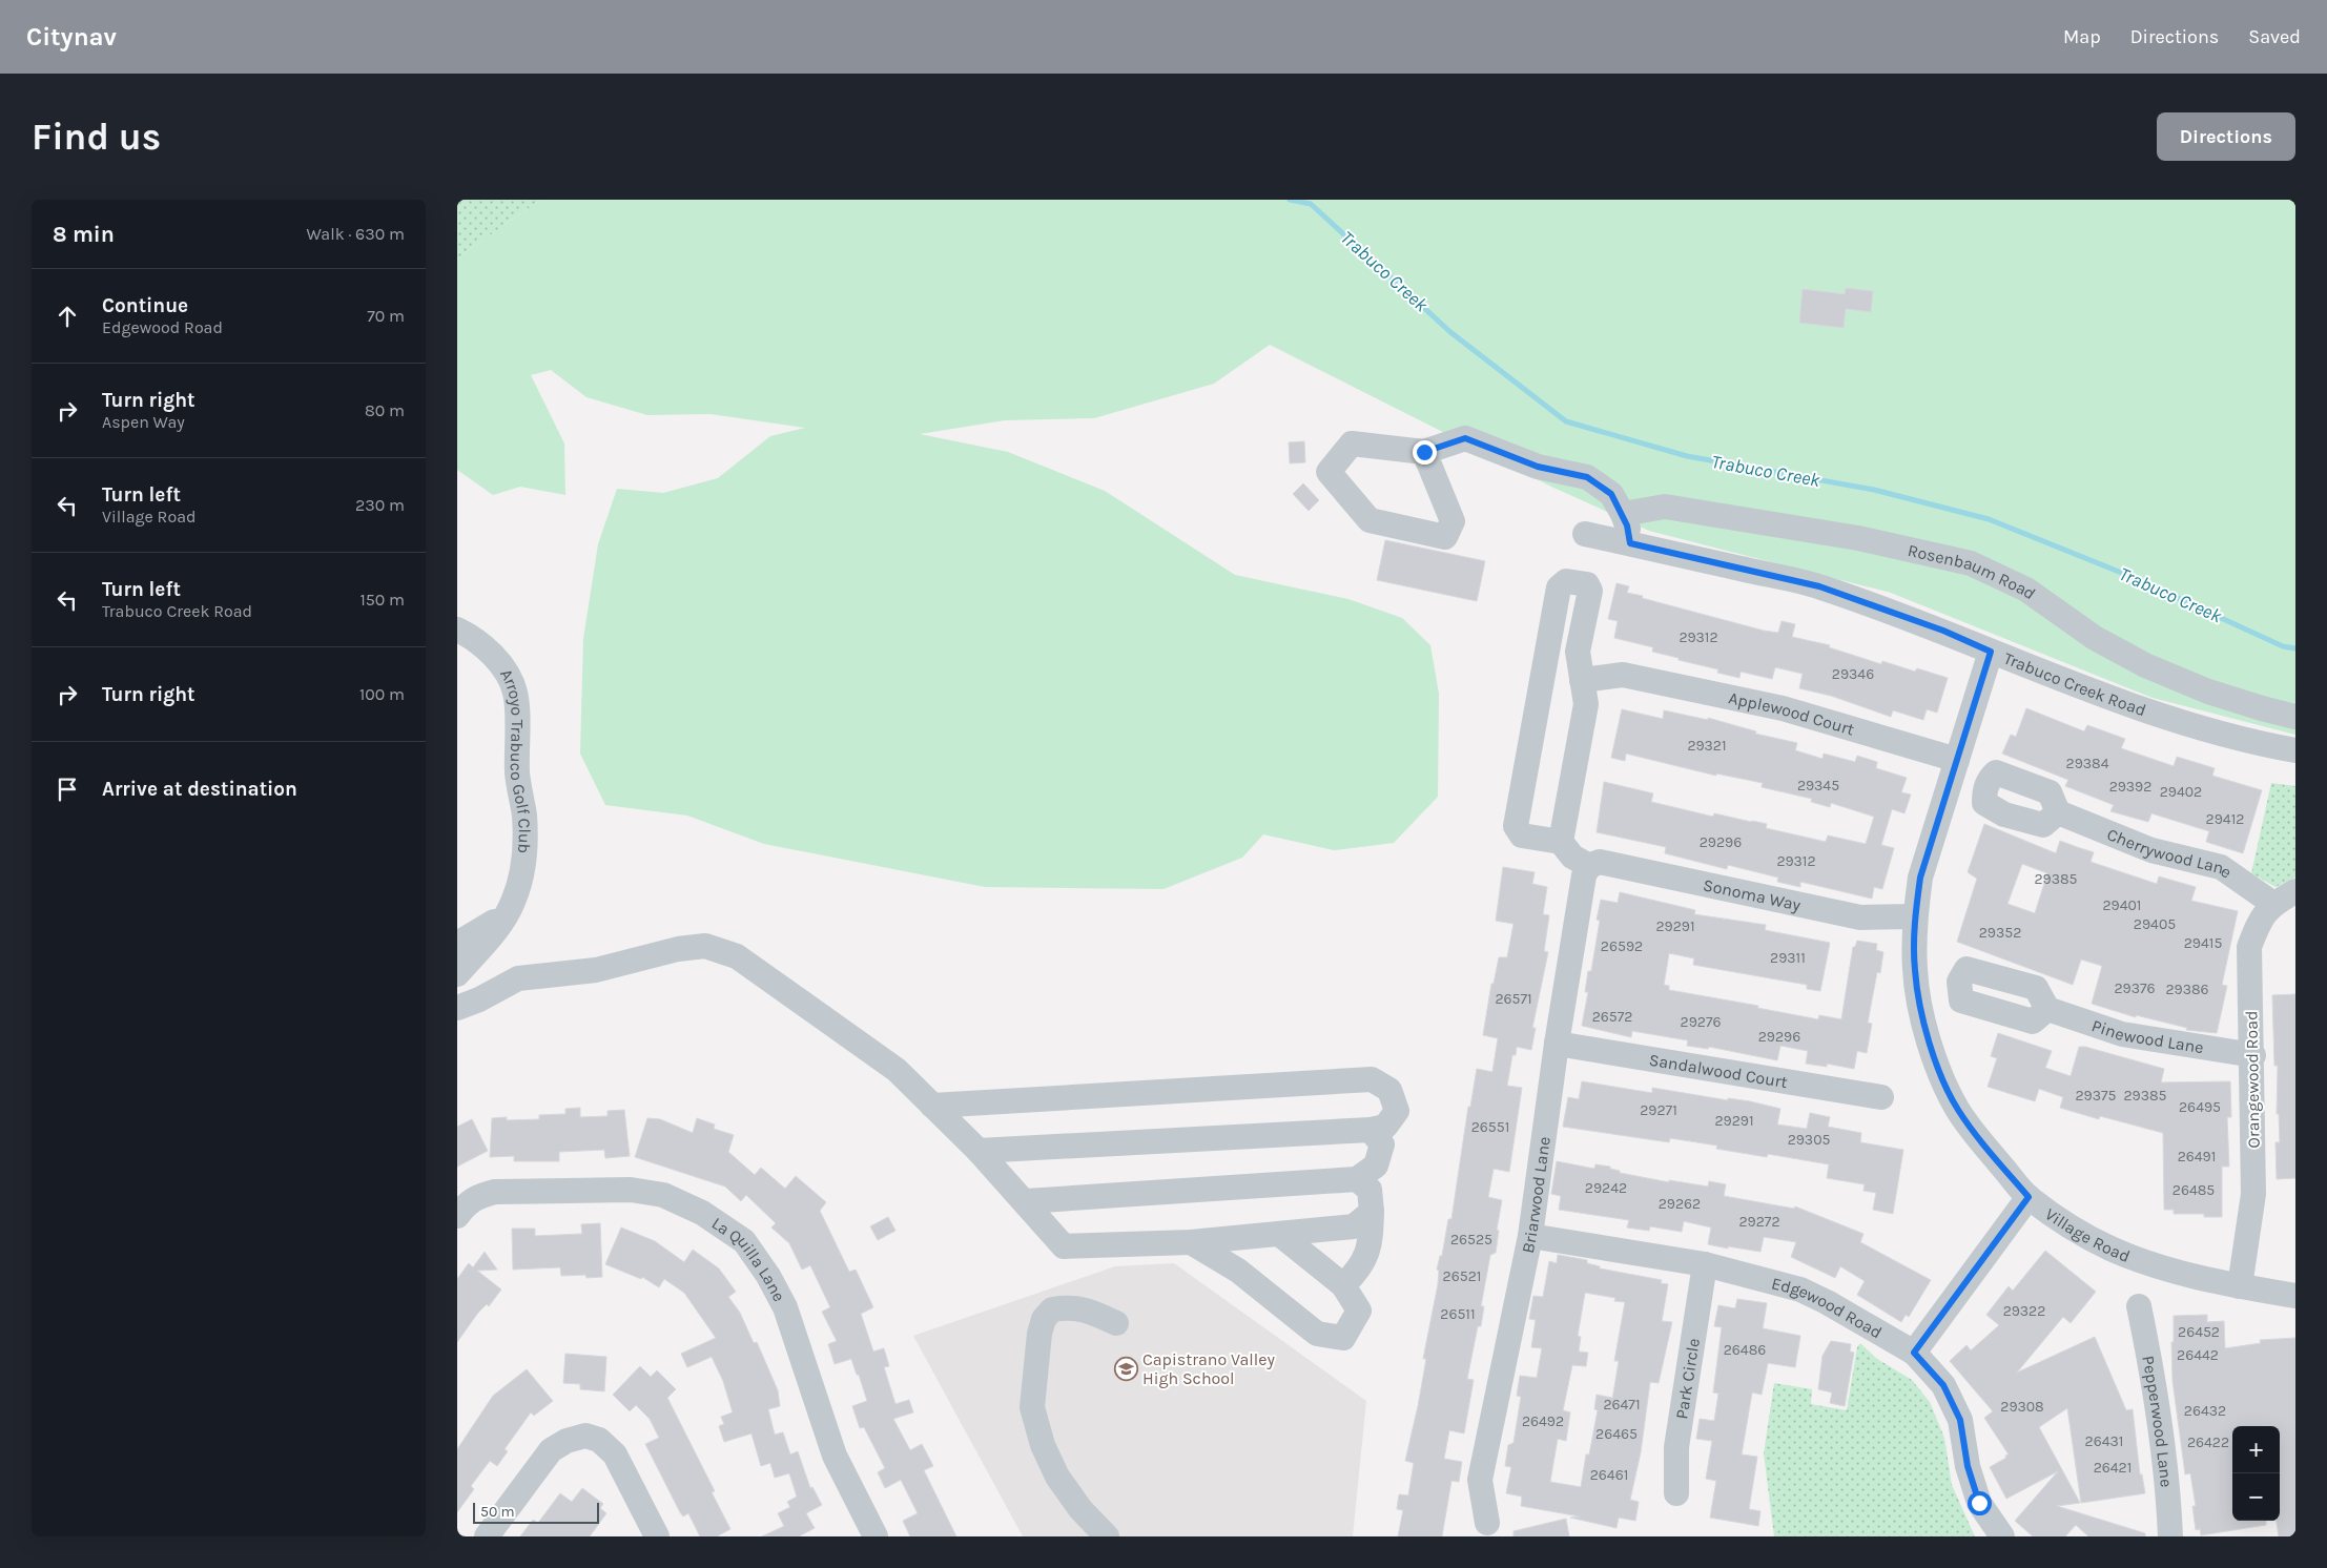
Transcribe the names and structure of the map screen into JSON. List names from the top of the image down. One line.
{"streets":{"street":["Rosenbaum Road","Trabuco Creek Road","Applewood Court","Arroyo Trabuco Golf Club","Cherrywood Lane","Sonoma Way","Pinewood Lane","Sandalwood Court","Orangewood Road","Briarwood Lane","Village Road","La Quilla Lane","Edgewood Road","Park Circle","Pepperwood Lane"]},"crossings":[["Trabuco Creek Road","Village Road"],["Applewood Court","Village Road"],["Cherrywood Lane","Orangewood Road"],["Sonoma Way","Briarwood Lane"],["Sonoma Way","Village Road"],["Pinewood Lane","Orangewood Road"],["Sandalwood Court","Briarwood Lane"],["Orangewood Road","Village Road"],["Briarwood Lane","Edgewood Road"],["Edgewood Road","Park Circle"]],"water":["Trabuco Creek"],"places":{"school or university":["Capistrano Valley High School"]},"house_numbers":["29312","29346","29321","29384","29345","29392","29402","29412","29296","29312","29385","29401","29405","29291","29352","29415","26592","29311","29376","29386","26571","26572","29276","29296","29375","29385","26495","29271","29291","26551","29305","26491","29242","26485","29262","29272","26525","26521","29322","26511","26452","26486","26442","26471","29308","26432","26492","26465","26431","26422","26421","26461"],"scale_bar":"50 m","page":{"header":"Citynav","nav":["Map","Directions","Saved"],"buttons":"Directions","title":"Find us","heading":["8 min","Walk · 630 m"],"list":[["Continue","Edgewood Road","70 m"],["Turn right","Aspen Way","80 m"],["Turn left","Village Road","230 m"],["Turn left","Trabuco Creek Road","150 m"],["Turn right","100 m"],"Arrive at destination"],"map_buttons":["+","−"],"scale":"50 m"}}
